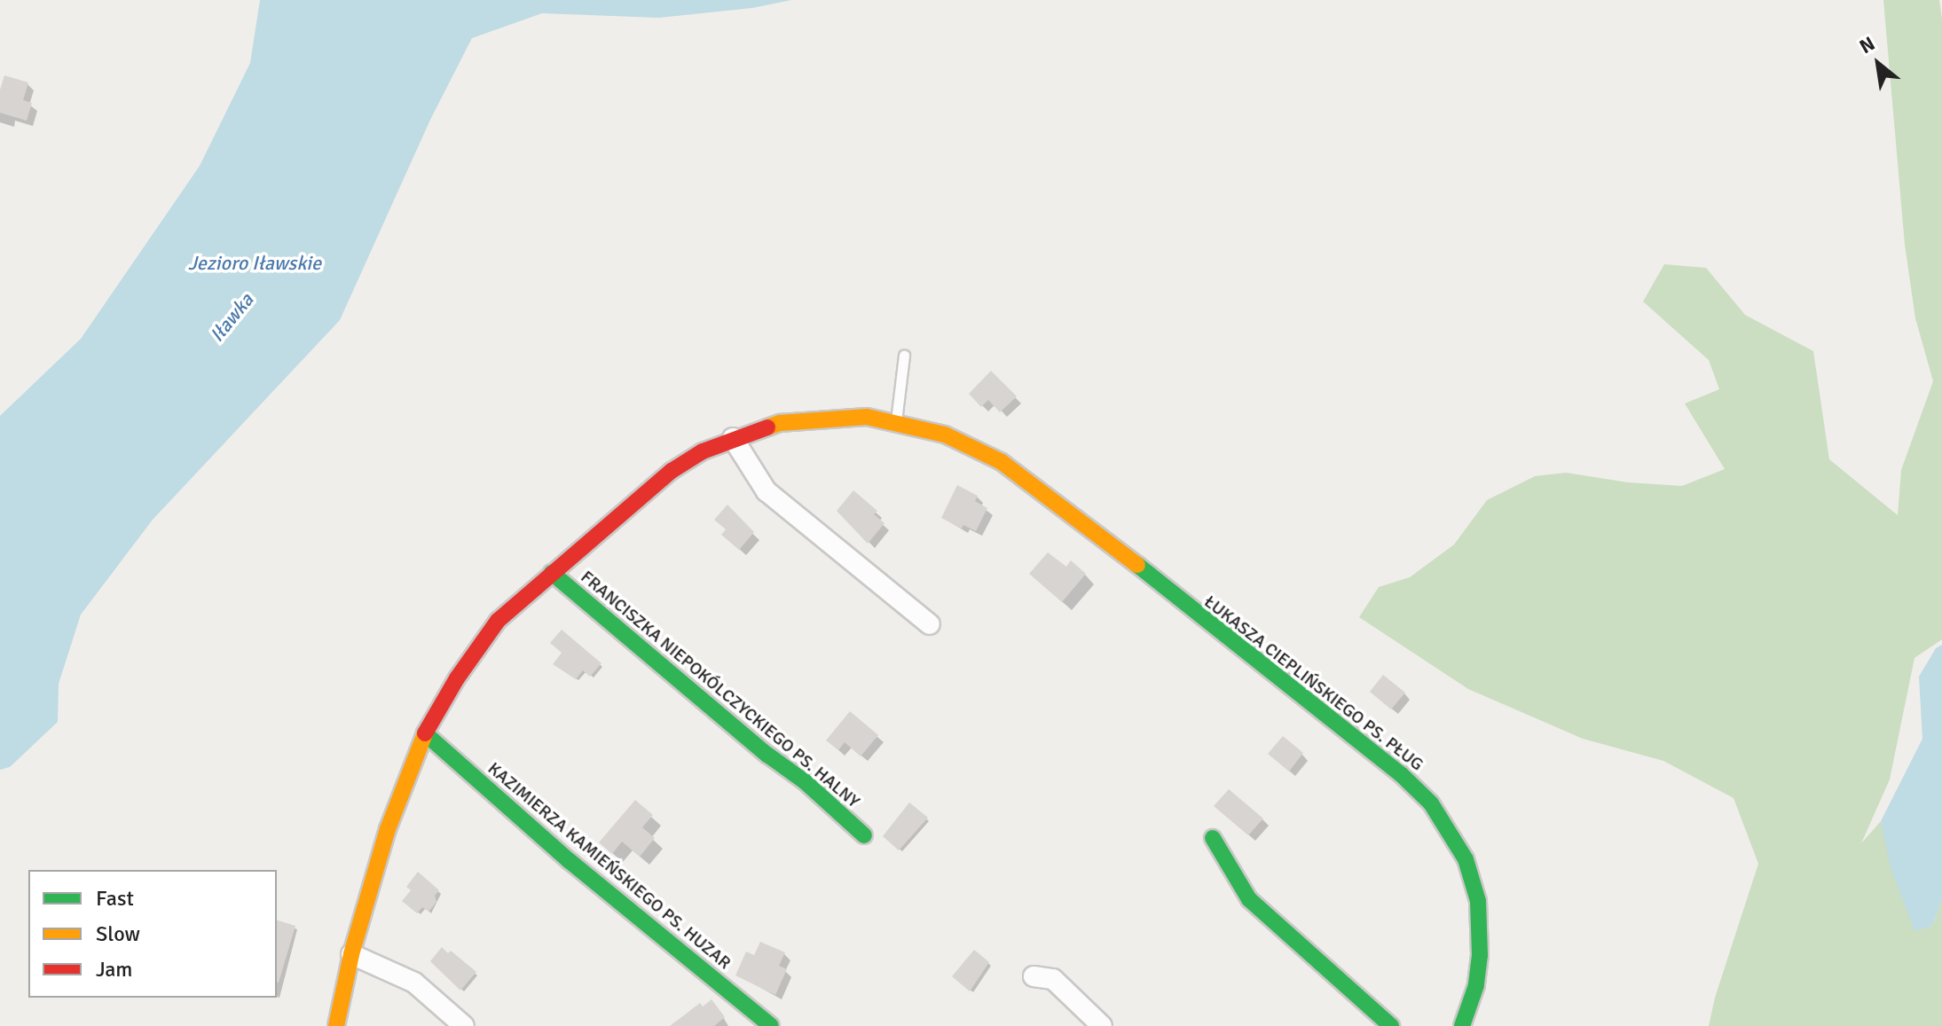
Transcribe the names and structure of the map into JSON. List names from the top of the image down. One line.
{"streets":{"street":["ŁUKASZA CIEPLIŃSKIEGO PS. PŁUG","FRANCISZKA NIEPOKÓLCZYCKIEGO PS. HALNY","KAZIMIERZA KAMIEŃSKIEGO PS. HUZAR"]},"crossings":[["ŁUKASZA CIEPLIŃSKIEGO PS. PŁUG","FRANCISZKA NIEPOKÓLCZYCKIEGO PS. HALNY"],["ŁUKASZA CIEPLIŃSKIEGO PS. PŁUG","KAZIMIERZA KAMIEŃSKIEGO PS. HUZAR"]],"water":["Jezioro Iławskie","Iławka"],"legend":["Fast","Slow","Jam"],"north":"top left"}
